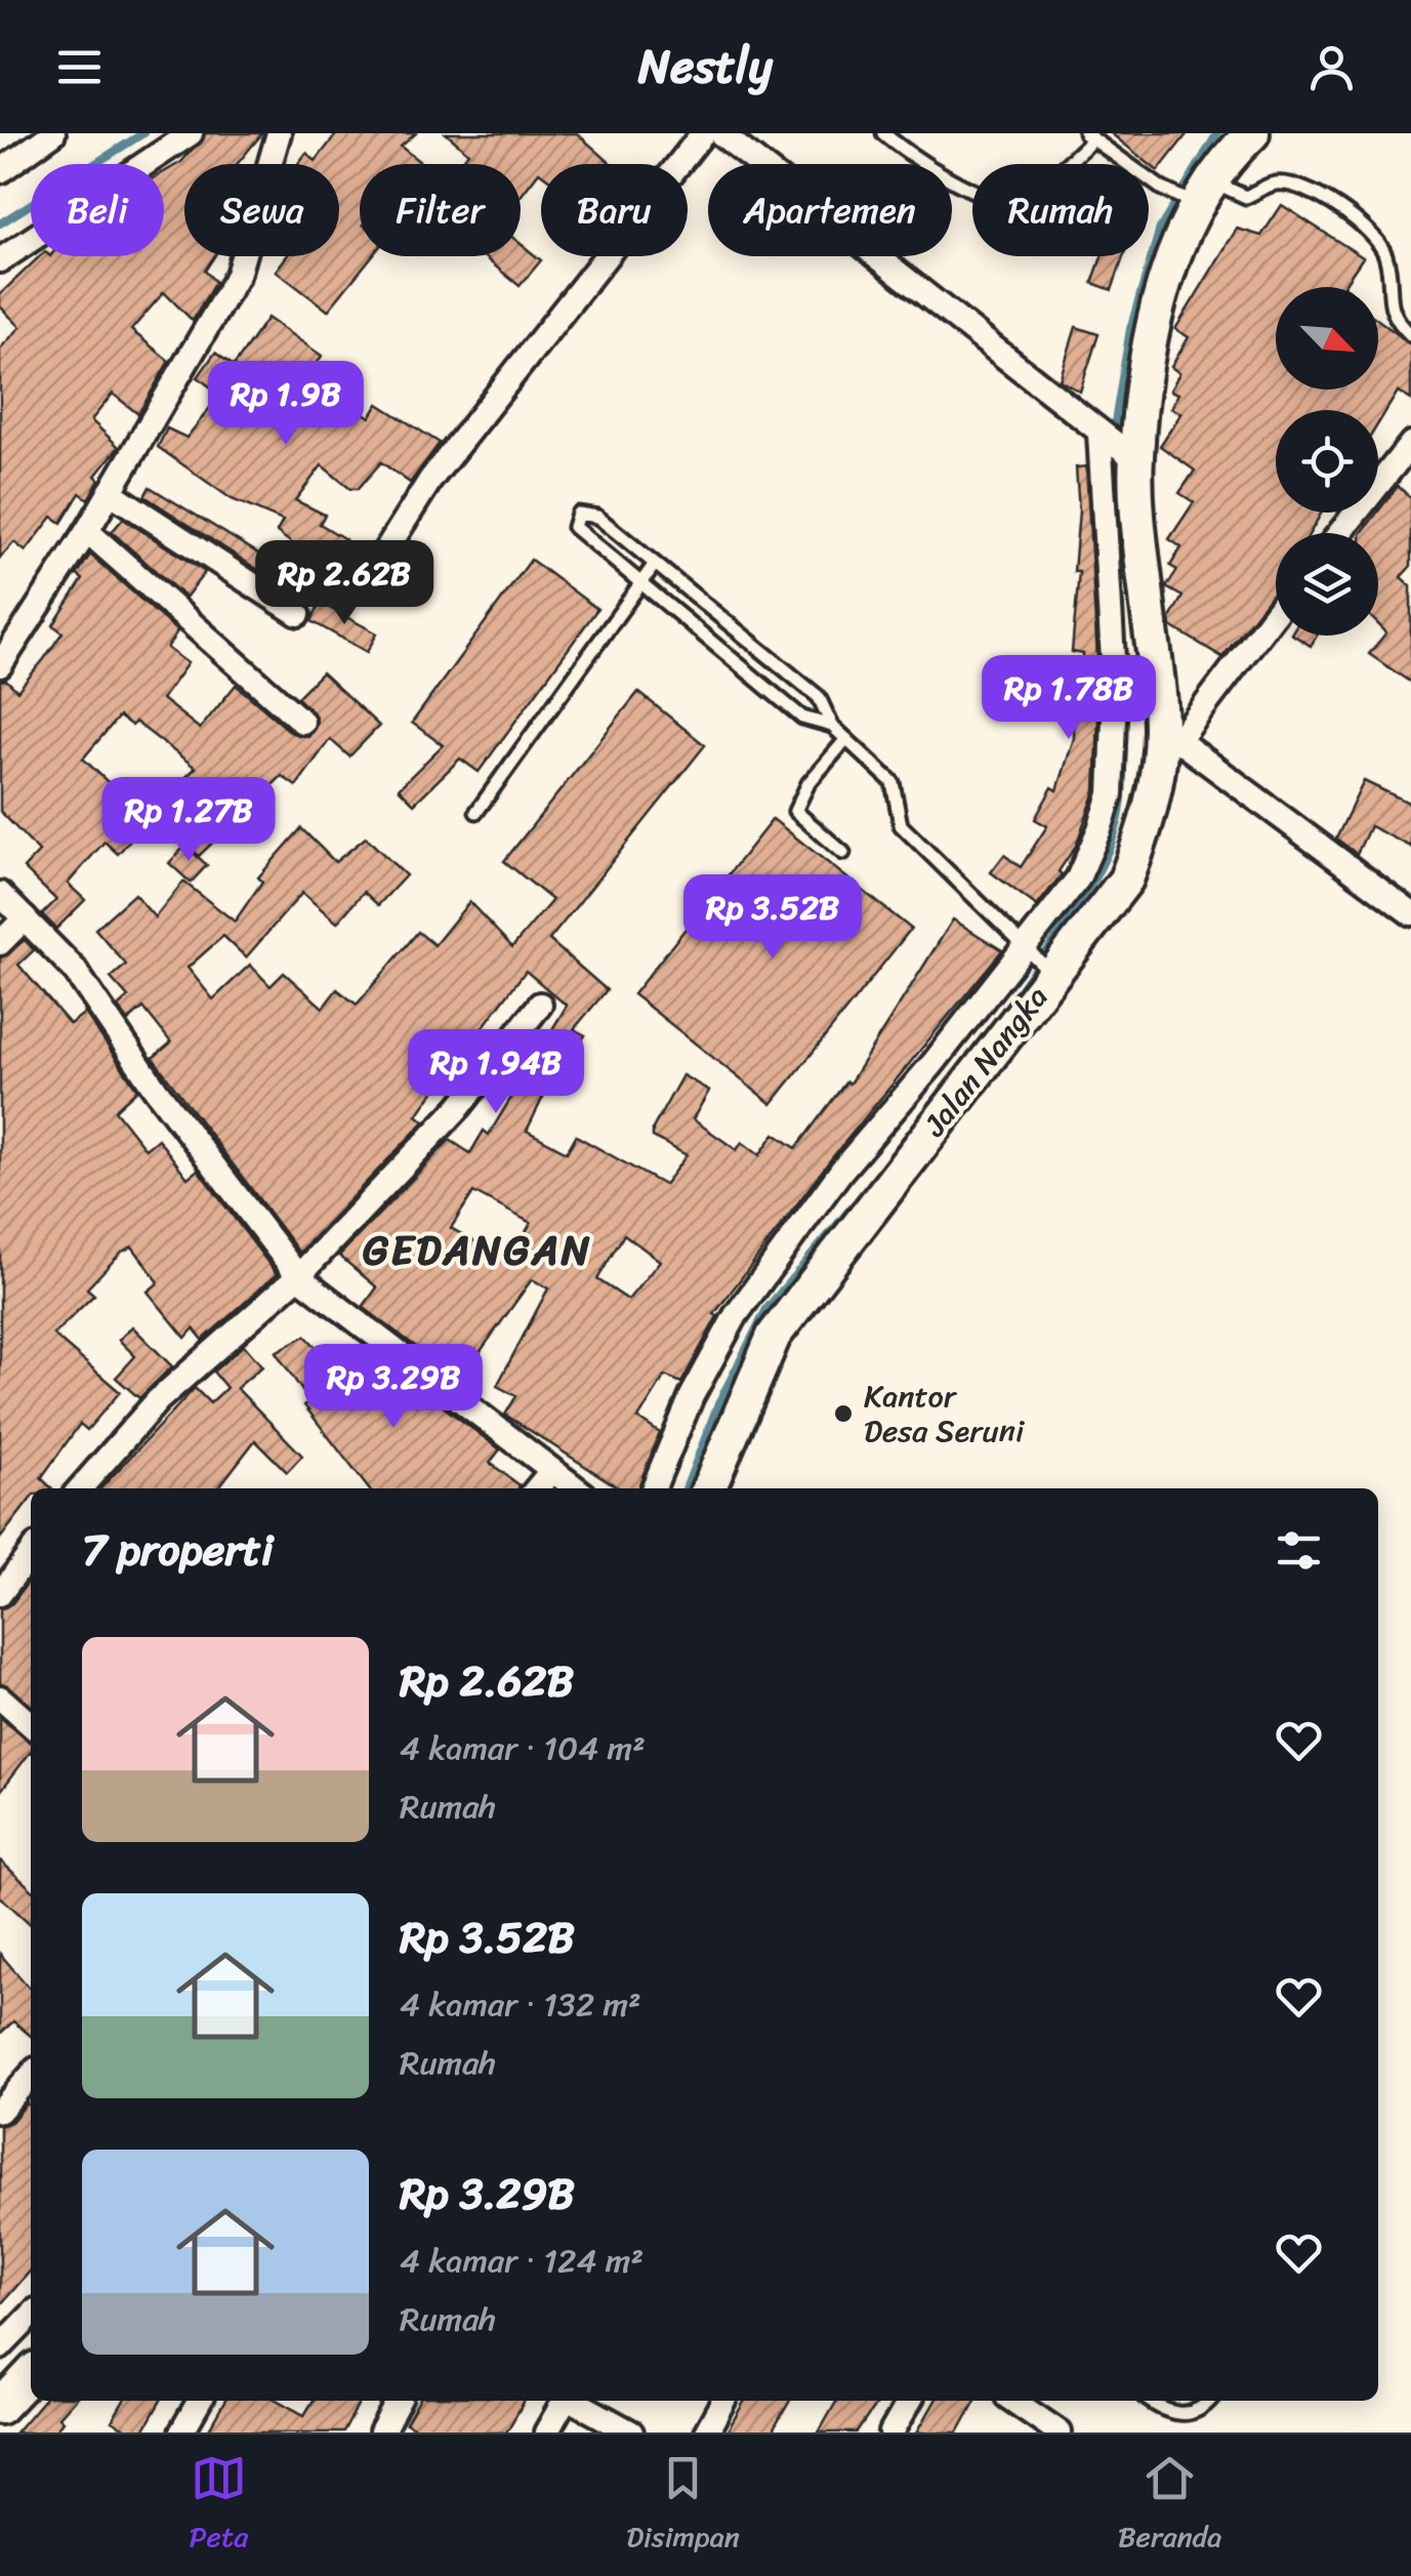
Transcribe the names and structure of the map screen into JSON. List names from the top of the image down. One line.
{"streets":{"street":["Jalan Nangka"]},"districts":["GEDANGAN"],"places":["Kantor Desa Seruni"],"north":"bottom right","page":{"header":"Nestly","chip":["Beli","Sewa","Filter","Baru","Apartemen","Rumah"],"price":["Rp 1.9B","Rp 2.62B","Rp 1.78B","Rp 1.27B","Rp 3.52B","Rp 1.94B","Rp 3.29B"],"heading":"7 properti","list":[{"name":"Rp 2.62B","note":"4 kamar · 104 m² · Rumah"},{"name":"Rp 3.52B","note":"4 kamar · 132 m² · Rumah"},{"name":"Rp 3.29B","note":"4 kamar · 124 m² · Rumah"}],"tabs":["Peta","Disimpan","Beranda"]}}
